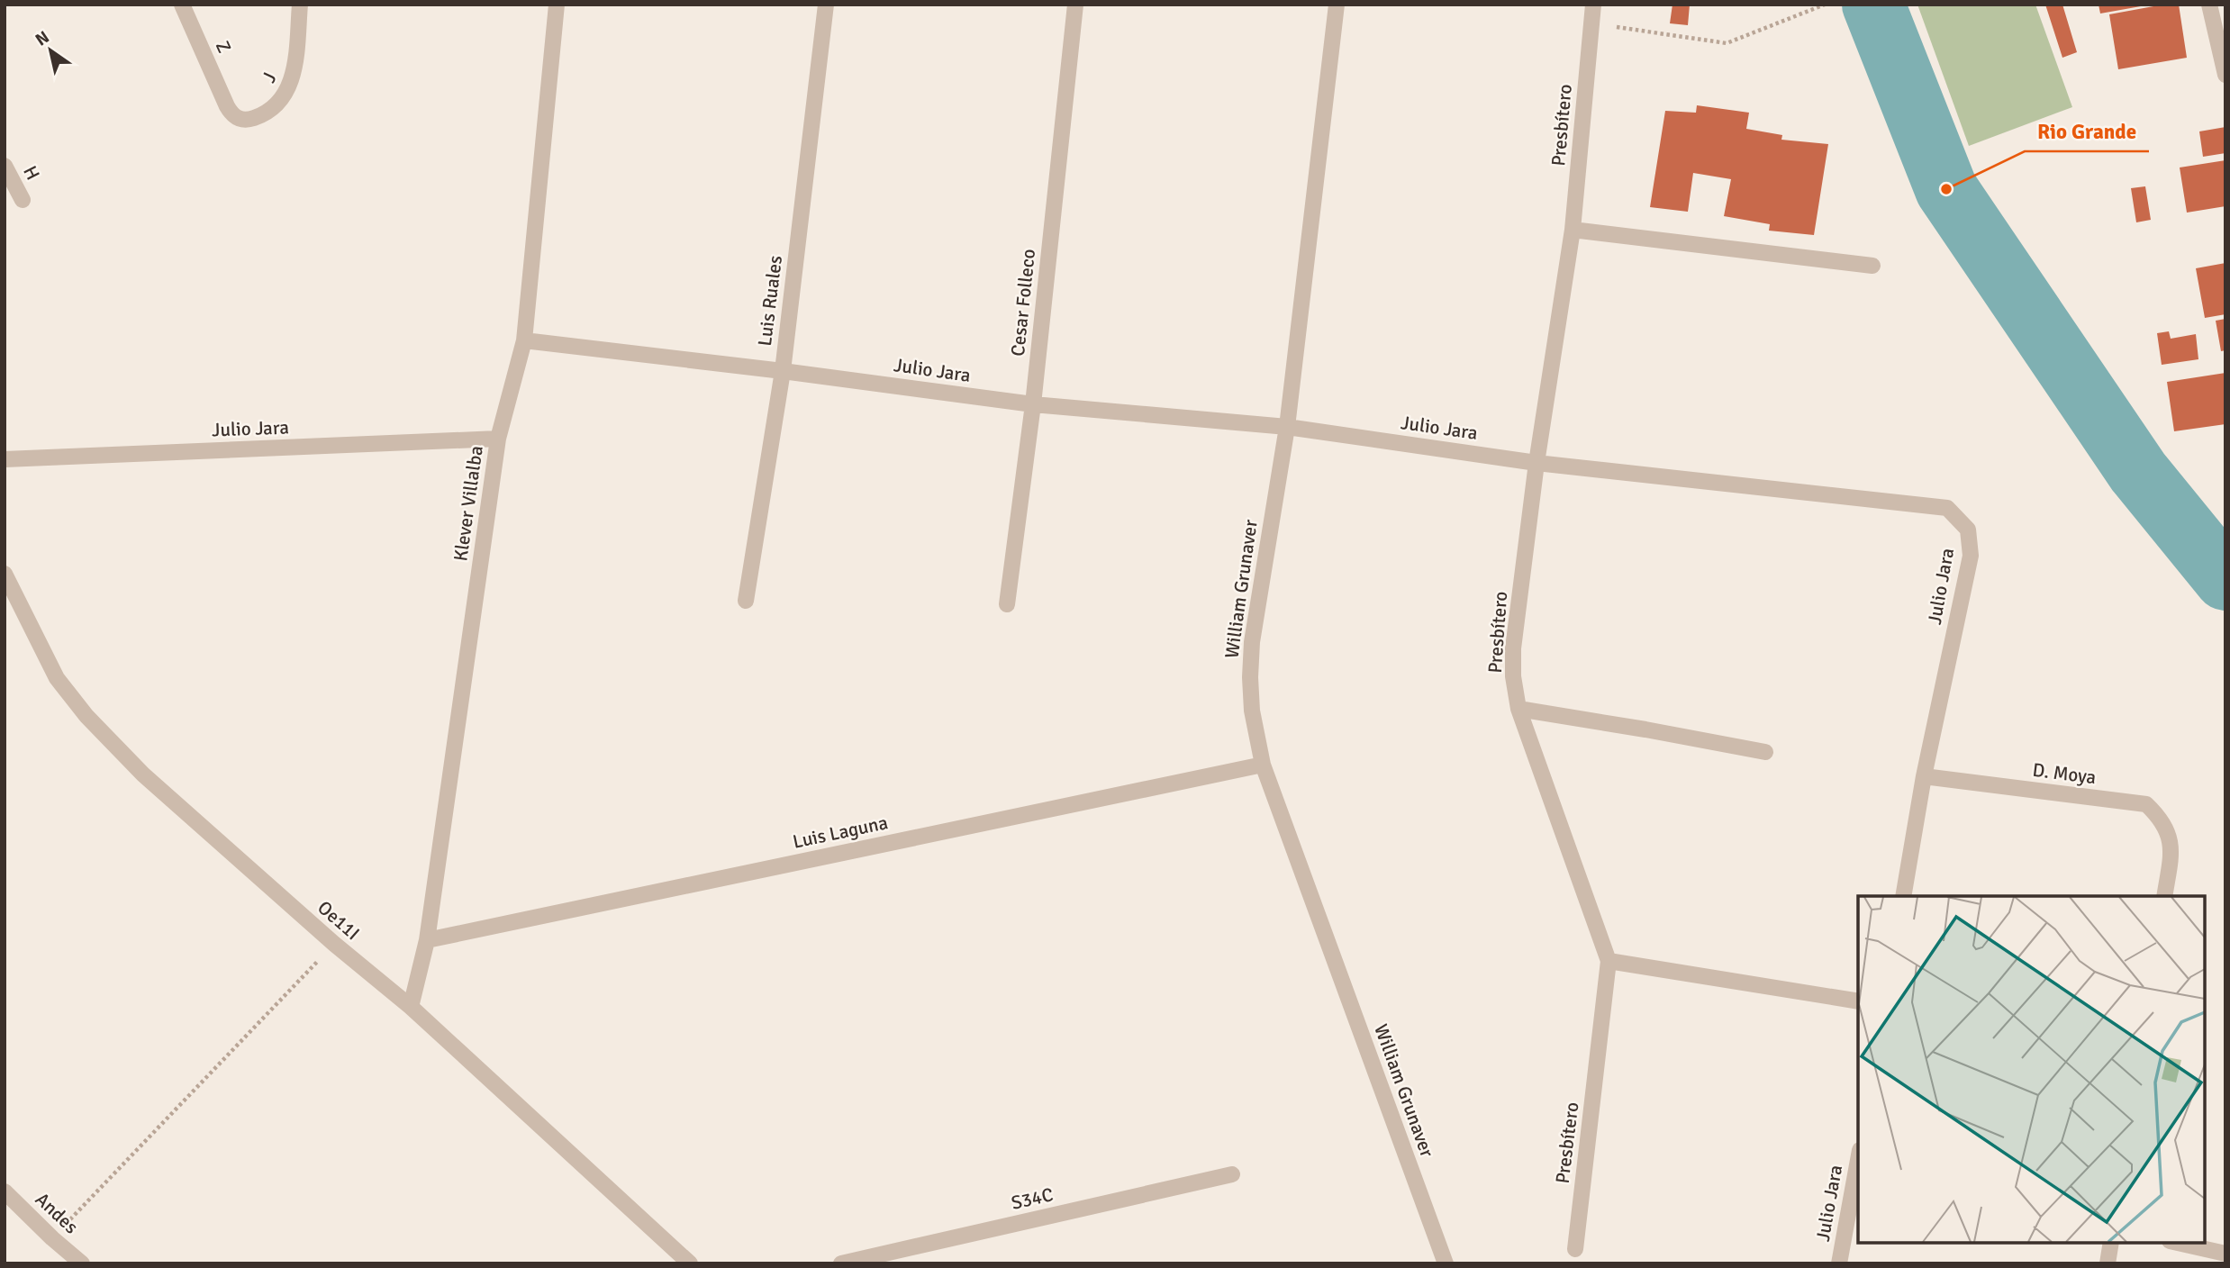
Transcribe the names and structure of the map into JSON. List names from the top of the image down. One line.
{"streets":{"street":["Z","J","Presbítero","H","Luis Ruales","Cesar Folleco","Julio Jara","Klever Villalba","William Grunaver","D. Moya","Luis Laguna","Oe11I","S34C","Andes"]},"crossings":[["Z","J"],["Presbítero","Julio Jara"],["Luis Ruales","Julio Jara"],["Cesar Folleco","Julio Jara"],["Julio Jara","Klever Villalba"],["Julio Jara","William Grunaver"],["Julio Jara","D. Moya"],["Klever Villalba","Luis Laguna"],["Klever Villalba","Oe11I"],["William Grunaver","Luis Laguna"]],"places":["Rio Grande"],"north":"top left"}
